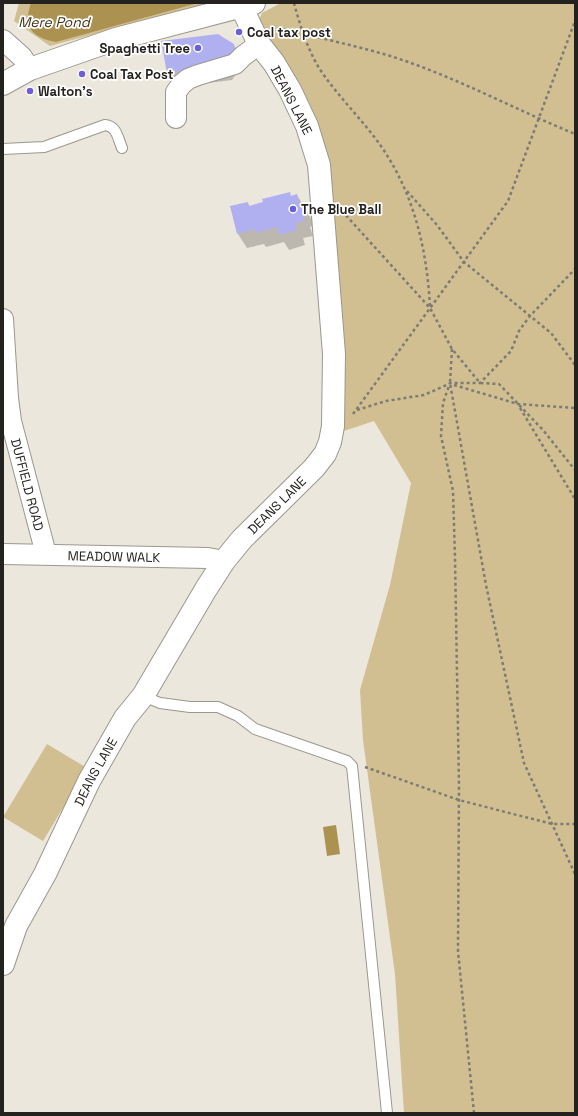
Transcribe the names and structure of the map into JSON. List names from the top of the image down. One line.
{"streets":{"street":["DEANS LANE","DUFFIELD ROAD","MEADOW WALK"]},"crossings":[["DEANS LANE","MEADOW WALK"],["DUFFIELD ROAD","MEADOW WALK"]],"water":["Mere Pond"],"places":["Coal tax post","Spaghetti Tree","Coal Tax Post","Walton's","The Blue Ball"]}
